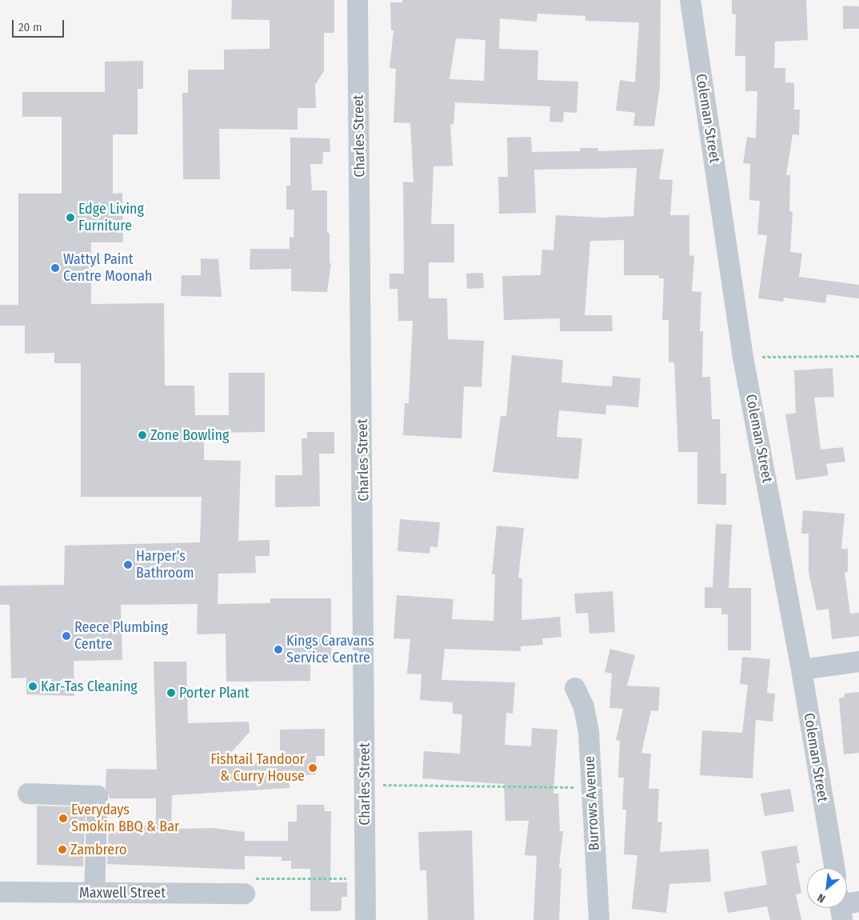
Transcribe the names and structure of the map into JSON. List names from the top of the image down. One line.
{"streets":{"street":["Coleman Street","Charles Street","Burrows Avenue","Maxwell Street"]},"places":["Edge Living Furniture","Wattyl Paint Centre Moonah","Zone Bowling","Harper's Bathroom","Reece Plumbing Centre","Kings Caravans Service Centre","Kar-Tas Cleaning","Porter Plant","Fishtail Tandoor & Curry House","Everydays Smokin BBQ & Bar","Zambrero"],"scale_bar":"20 m","north":"bottom left"}
